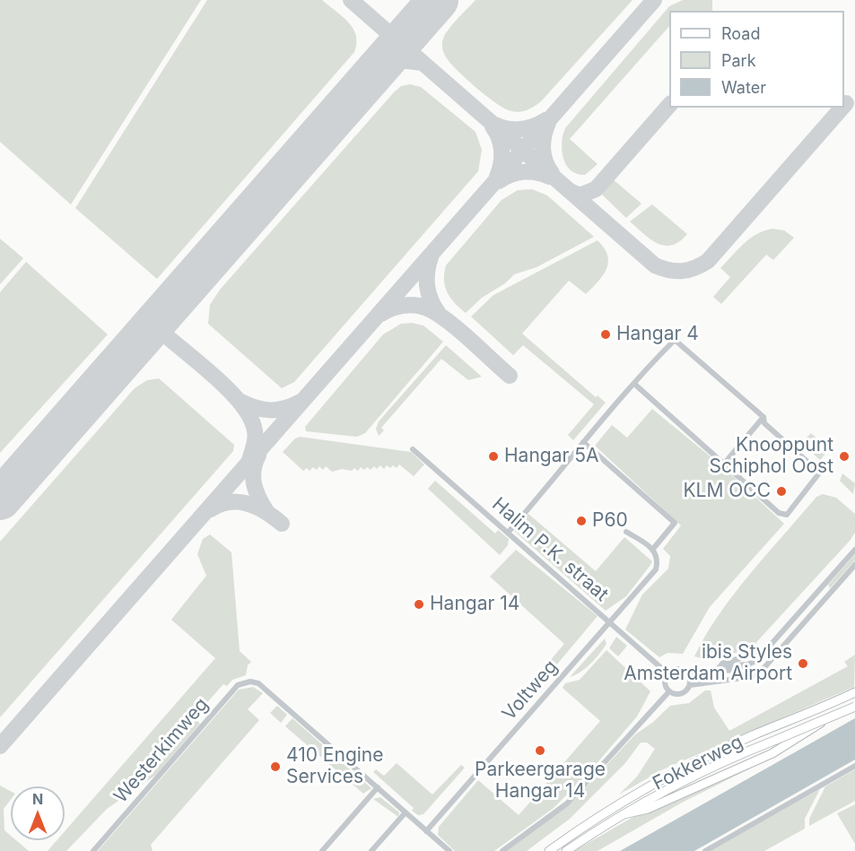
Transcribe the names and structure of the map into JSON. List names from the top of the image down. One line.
{"streets":{"main road":["Fokkerweg"],"street":["Halim P.K. straat","Voltweg","Westerkimweg"]},"crossings":[["Halim P.K. straat","Voltweg"]],"places":["Hangar 4","Hangar 5A","Knooppunt Schiphol Oost","KLM OCC","P60","Hangar 14","ibis Styles Amsterdam Airport","Parkeergarage Hangar 14","410 Engine Services"],"legend":["Road","Park","Water"],"north":"top"}
